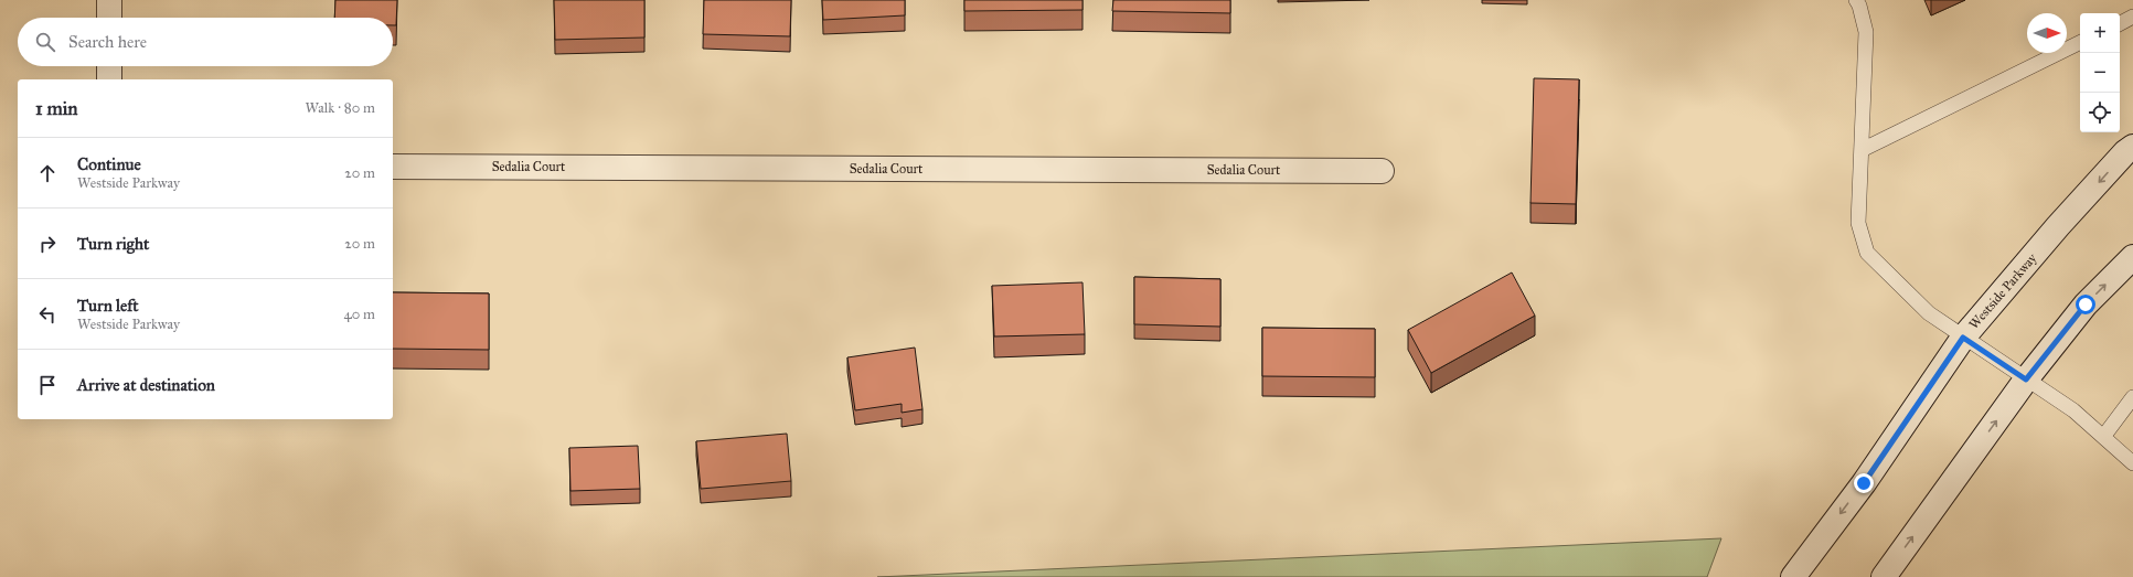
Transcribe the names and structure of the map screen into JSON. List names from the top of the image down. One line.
{"streets":{"street":["Sedalia Court","Westside Parkway"]},"north":"right","page":{"map_buttons":["+","−"],"search":"Search here","heading":["1 min","Walk · 80 m"],"list":[["Continue","Westside Parkway","20 m"],["Turn right","20 m"],["Turn left","Westside Parkway","40 m"],"Arrive at destination"]}}
